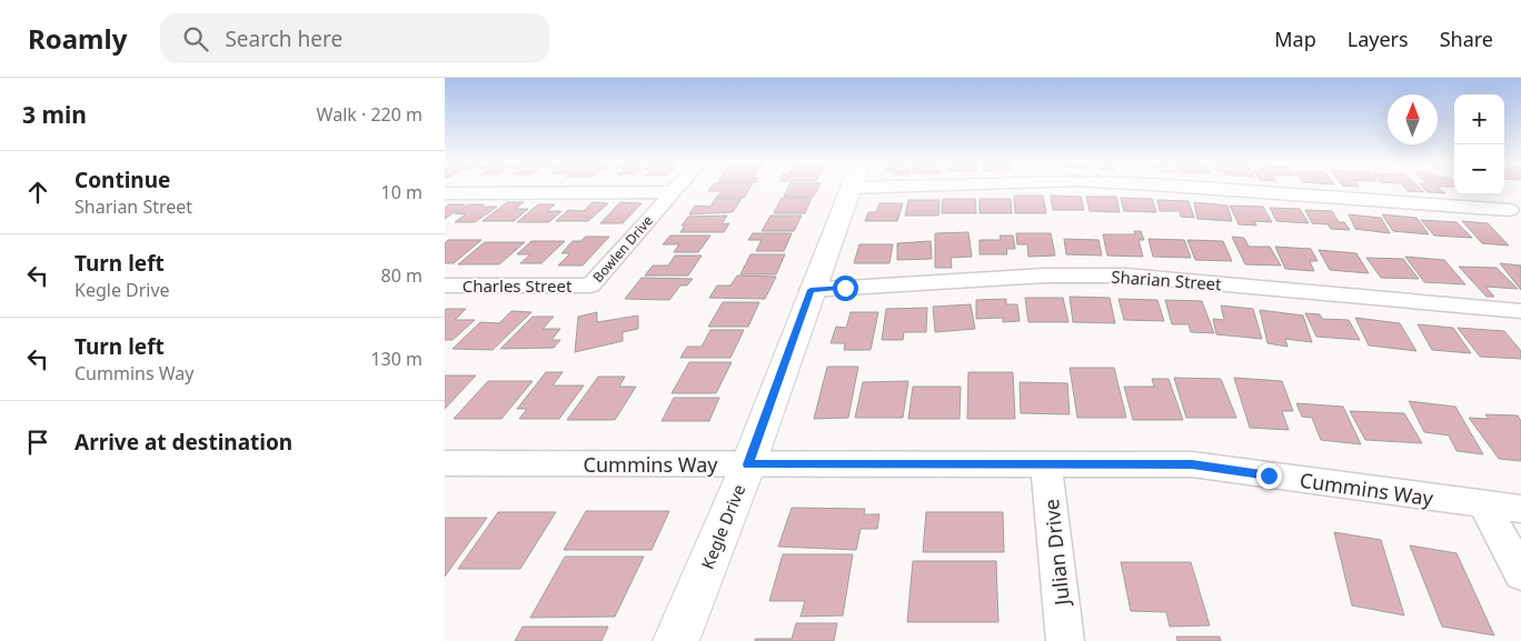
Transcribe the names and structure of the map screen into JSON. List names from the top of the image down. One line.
{"streets":{"street":["Bowlen Drive","Sharian Street","Charles Street","Cummins Way","Kegle Drive","Julian Drive"]},"crossings":[["Bowlen Drive","Charles Street"],["Sharian Street","Kegle Drive"],["Cummins Way","Kegle Drive"],["Cummins Way","Julian Drive"]],"north":"top","page":{"header":"Roamly","search":"Search here","nav":["Map","Layers","Share"],"heading":["3 min","Walk · 220 m"],"map_buttons":["+","−"],"list":[["Continue","Sharian Street","10 m"],["Turn left","Kegle Drive","80 m"],["Turn left","Cummins Way","130 m"],"Arrive at destination"]}}
